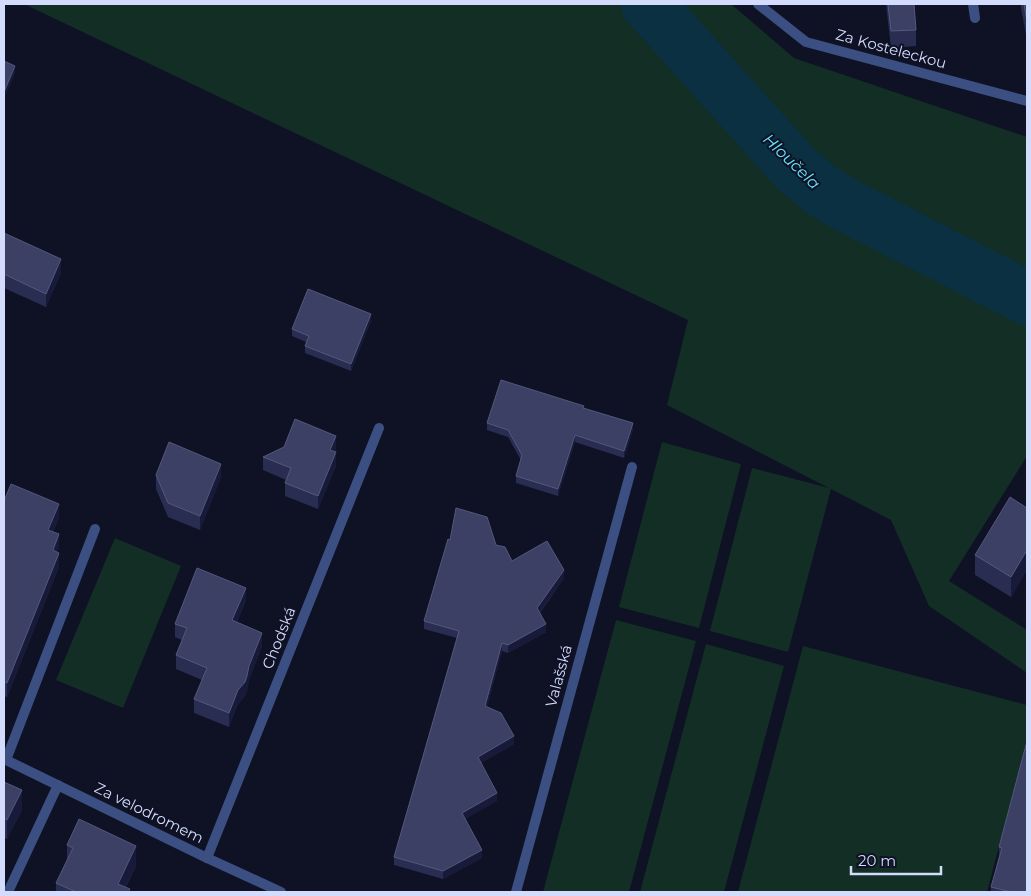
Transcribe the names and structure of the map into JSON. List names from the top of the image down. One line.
{"streets":{"street":["Za Kosteleckou","Chodská","Valašská","Za velodromem"]},"crossings":[["Chodská","Za velodromem"]],"water":["Hloučela"],"scale_bar":"20 m"}
